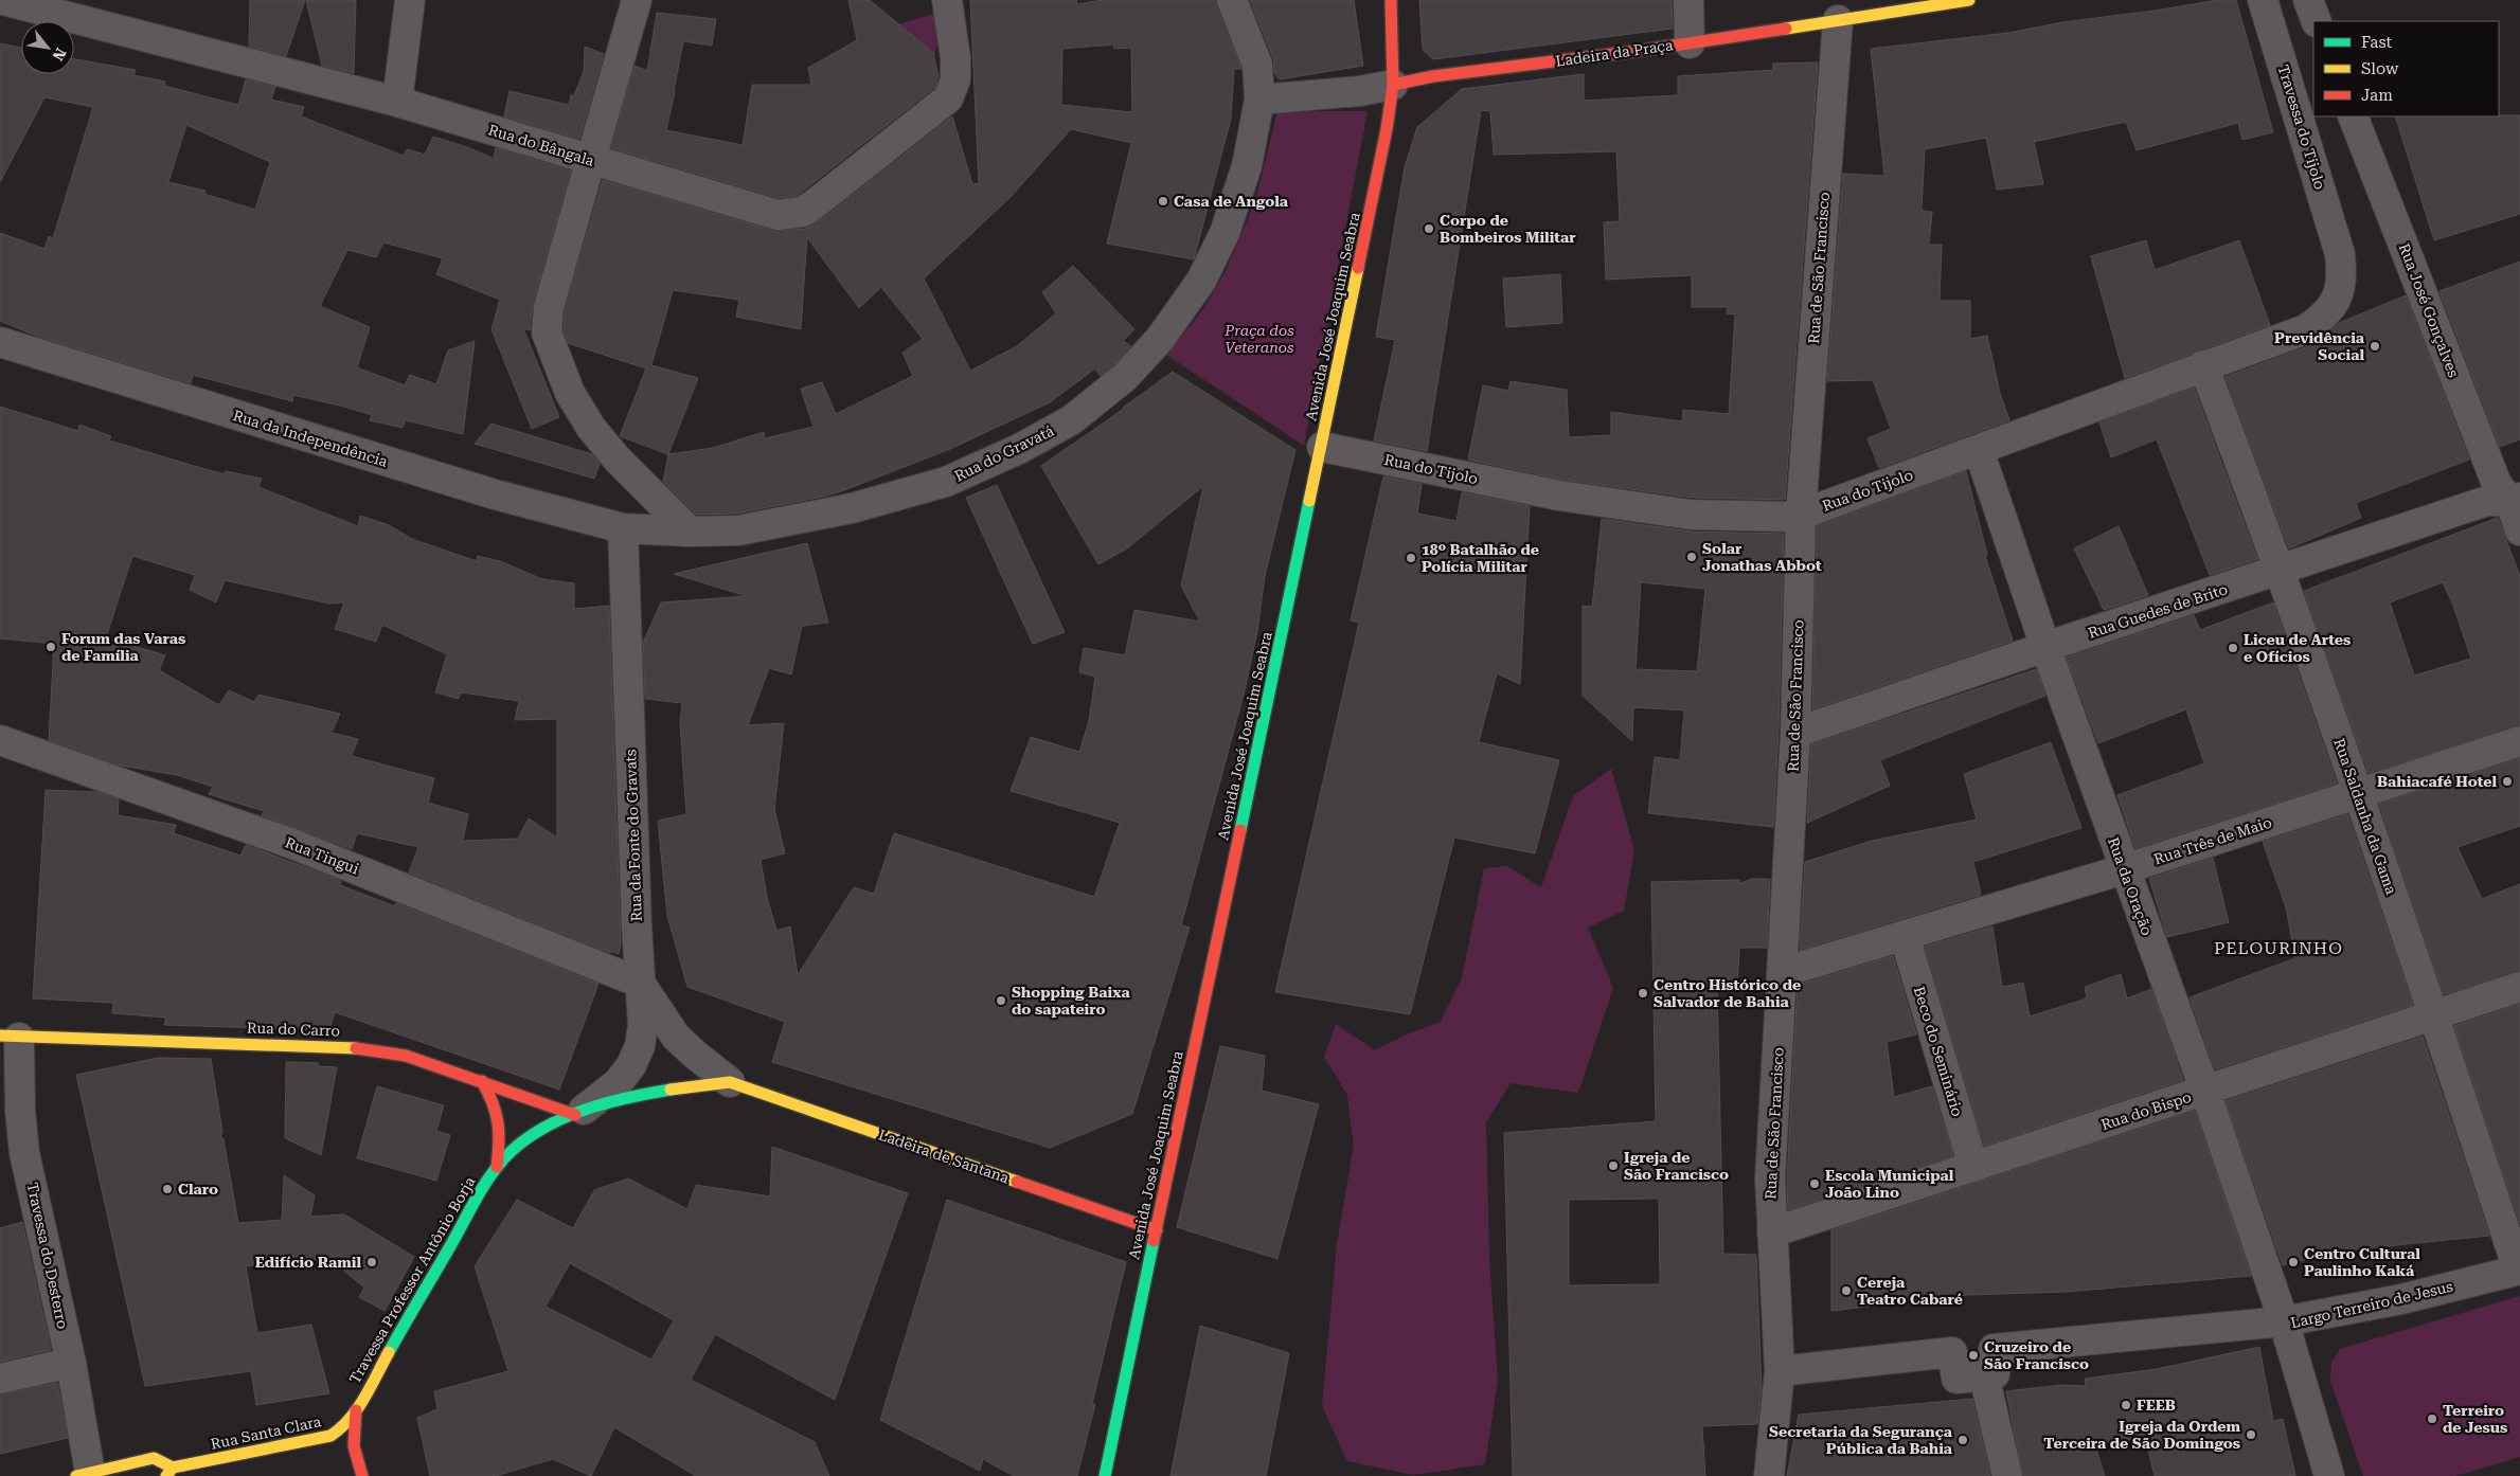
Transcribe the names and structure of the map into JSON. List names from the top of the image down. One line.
{"streets":{"street":["Ladeira da Praça","Travessa do Tijolo","Rua do Bângala","Rua de São Francisco","Rua José Gonçalves","Avenida José Joaquim Seabra","Rua da Independência","Rua do Gravatá","Rua do Tijolo","Rua Guedes de Brito","Rua Saldanha da Gama","Rua da Fonte do Gravats","Rua Três de Maio","Rua Tingui","Rua da Oração","Rua do Carro","Beco do Seminário","Rua do Bispo","Ladeira de Santana","Travessa do Desterro","Travessa Professor Antônio Borja","Largo Terreiro de Jesus","Rua Santa Clara"]},"crossings":[["Ladeira da Praça","Rua de São Francisco"],["Ladeira da Praça","Avenida José Joaquim Seabra"],["Ladeira da Praça","Rua do Gravatá"],["Travessa do Tijolo","Rua do Tijolo"],["Rua de São Francisco","Rua do Tijolo"],["Rua de São Francisco","Rua Guedes de Brito"],["Rua de São Francisco","Rua Três de Maio"],["Rua de São Francisco","Rua do Bispo"],["Rua José Gonçalves","Rua Guedes de Brito"],["Avenida José Joaquim Seabra","Rua do Tijolo"],["Avenida José Joaquim Seabra","Ladeira de Santana"],["Rua da Independência","Rua do Gravatá"],["Rua da Independência","Rua da Fonte do Gravats"],["Rua do Gravatá","Rua da Fonte do Gravats"],["Rua do Tijolo","Rua Saldanha da Gama"],["Rua do Tijolo","Rua da Oração"],["Rua Guedes de Brito","Rua Saldanha da Gama"],["Rua Guedes de Brito","Rua da Oração"],["Rua Saldanha da Gama","Rua Três de Maio"],["Rua Saldanha da Gama","Rua do Bispo"],["Rua Saldanha da Gama","Largo Terreiro de Jesus"],["Rua da Fonte do Gravats","Rua Tingui"],["Rua da Fonte do Gravats","Rua do Carro"],["Rua da Fonte do Gravats","Ladeira de Santana"],["Rua da Fonte do Gravats","Travessa Professor Antônio Borja"],["Rua Três de Maio","Rua da Oração"],["Rua Três de Maio","Beco do Seminário"],["Rua Tingui","Ladeira de Santana"],["Rua da Oração","Rua do Bispo"],["Rua da Oração","Largo Terreiro de Jesus"],["Rua do Carro","Ladeira de Santana"],["Rua do Carro","Travessa do Desterro"],["Rua do Carro","Travessa Professor Antônio Borja"],["Beco do Seminário","Rua do Bispo"],["Ladeira de Santana","Travessa Professor Antônio Borja"],["Travessa do Desterro","Rua Santa Clara"],["Travessa Professor Antônio Borja","Rua Santa Clara"]],"districts":["PELOURINHO"],"parks":["Praça dos Veteranos"],"places":["Casa de Angola","Corpo de Bombeiros Militar","Previdência Social","Solar Jonathas Abbot","18º Batalhão de Polícia Militar","Forum das Varas de Família","Liceu de Artes e Ofícios","Bahiacafé Hotel","Centro Histórico de Salvador de Bahia","Shopping Baixa do sapateiro","Igreja de São Francisco","Escola Municipal João Lino","Claro","Edifício Ramil","Centro Cultural Paulinho Kaká","Cereja Teatro Cabaré","Cruzeiro de São Francisco","FEEB","Terreiro de Jesus","Igreja da Ordem Terceira de São Domingos","Secretaria da Segurança Pública da Bahia"],"legend":["Fast","Slow","Jam"],"north":"bottom right"}
